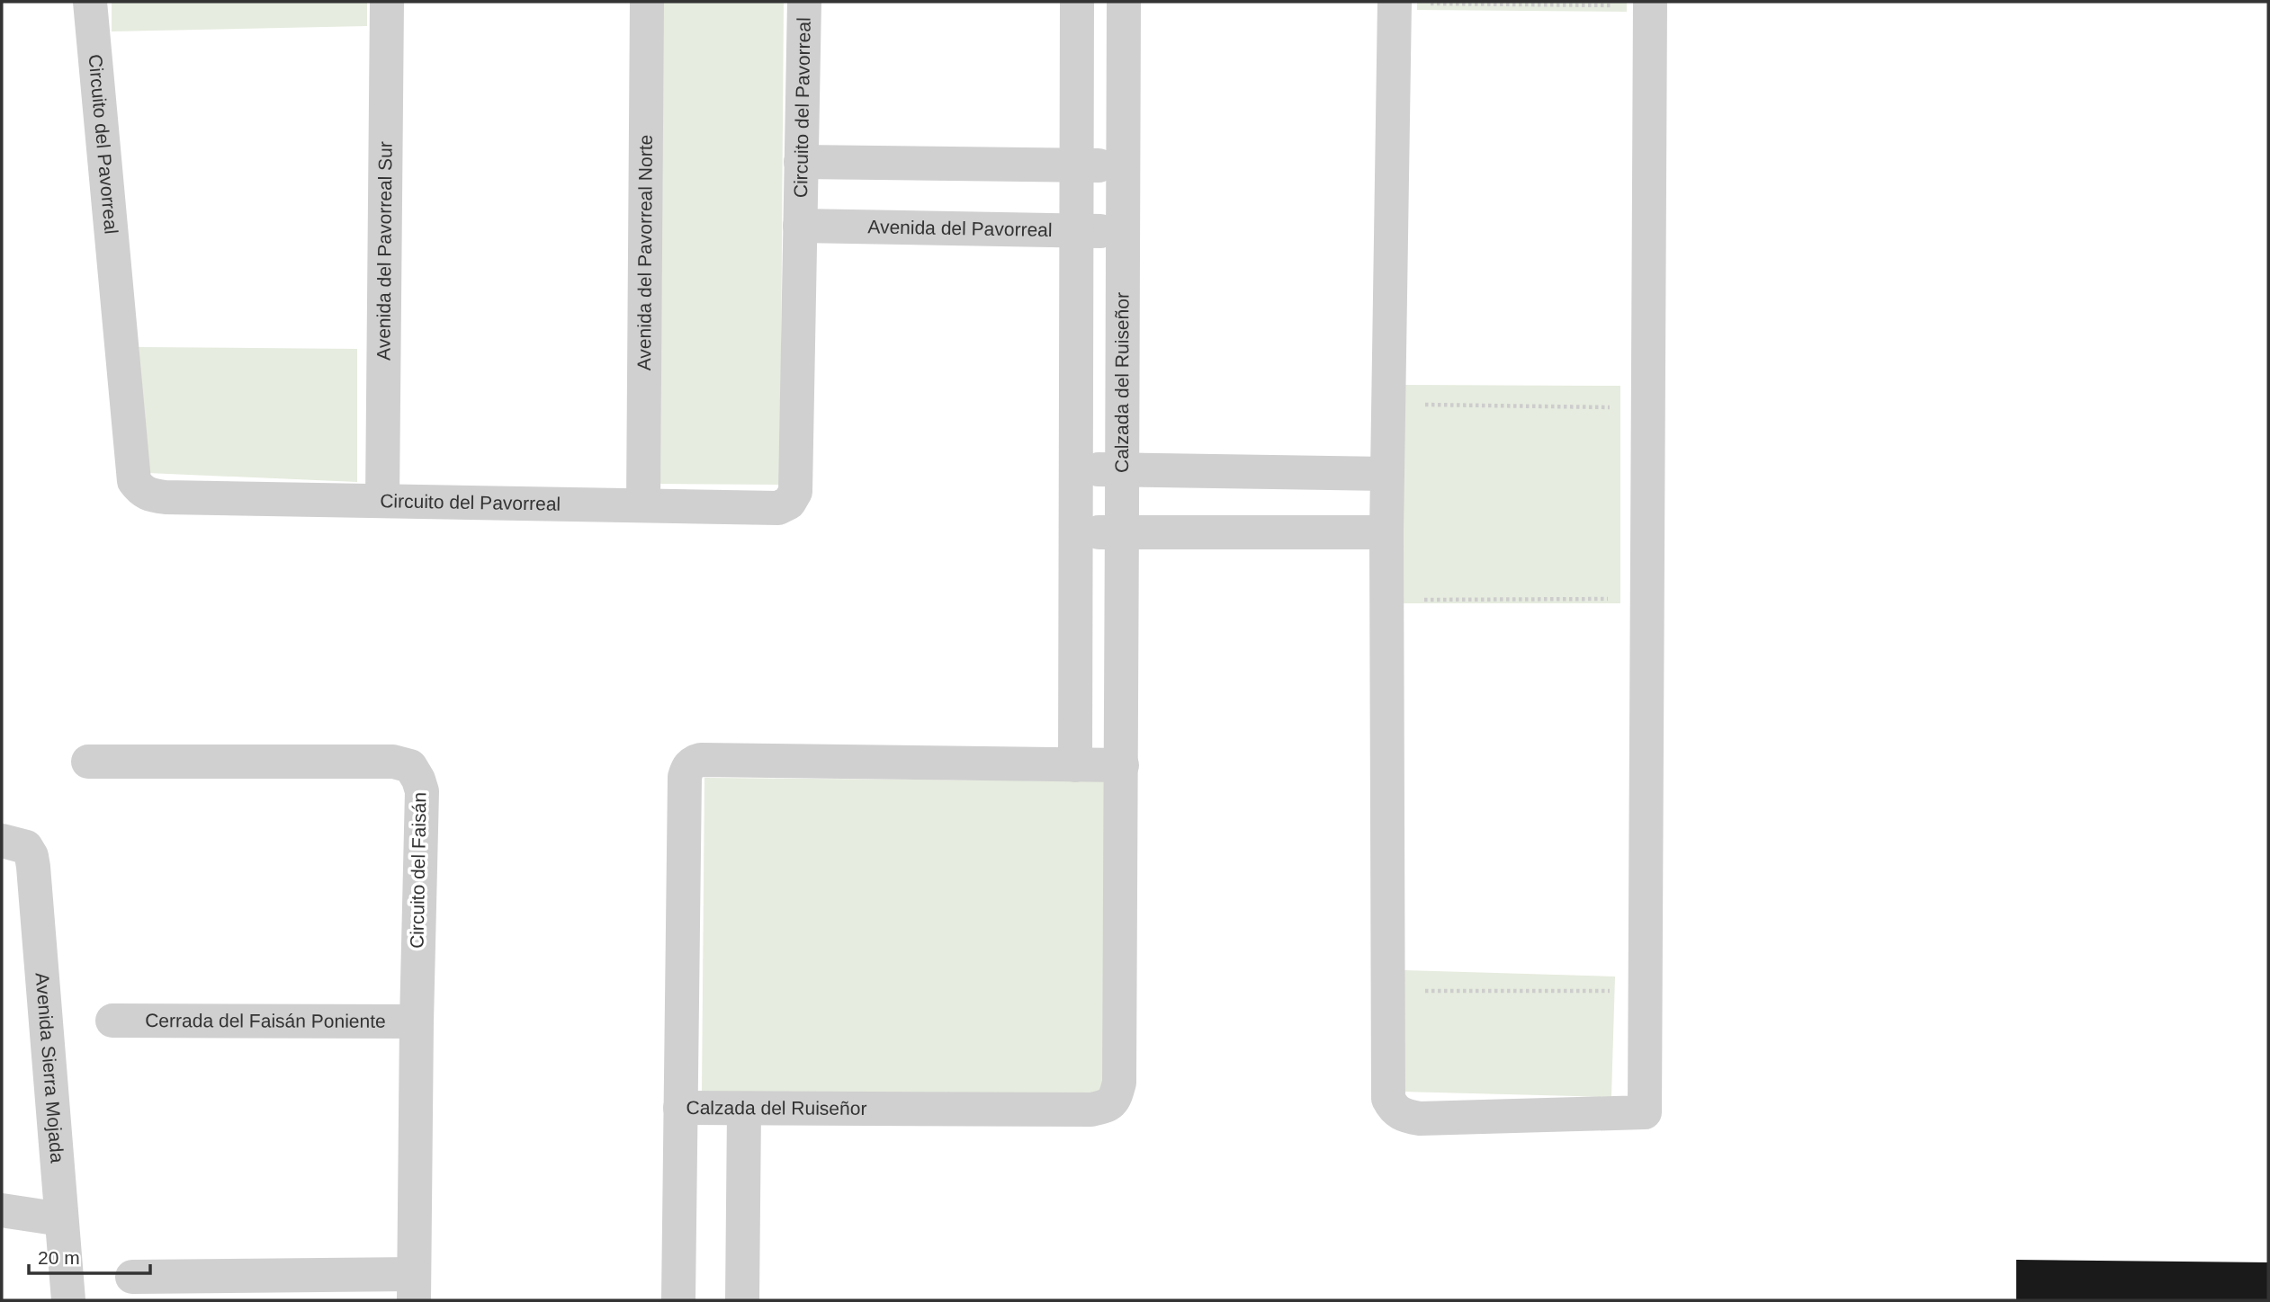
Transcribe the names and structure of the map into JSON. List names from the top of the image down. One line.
{"streets":{"street":["Circuito del Pavorreal","Avenida del Pavorreal","Avenida del Pavorreal Sur","Avenida del Pavorreal Norte","Calzada del Ruiseñor","Circuito del Faisán","Cerrada del Faisán Poniente","Avenida Sierra Mojada"]},"crossings":[["Circuito del Pavorreal","Avenida del Pavorreal"],["Circuito del Pavorreal","Avenida del Pavorreal Sur"],["Circuito del Pavorreal","Avenida del Pavorreal Norte"],["Avenida del Pavorreal","Calzada del Ruiseñor"],["Circuito del Faisán","Cerrada del Faisán Poniente"]],"scale_bar":"20 m"}
